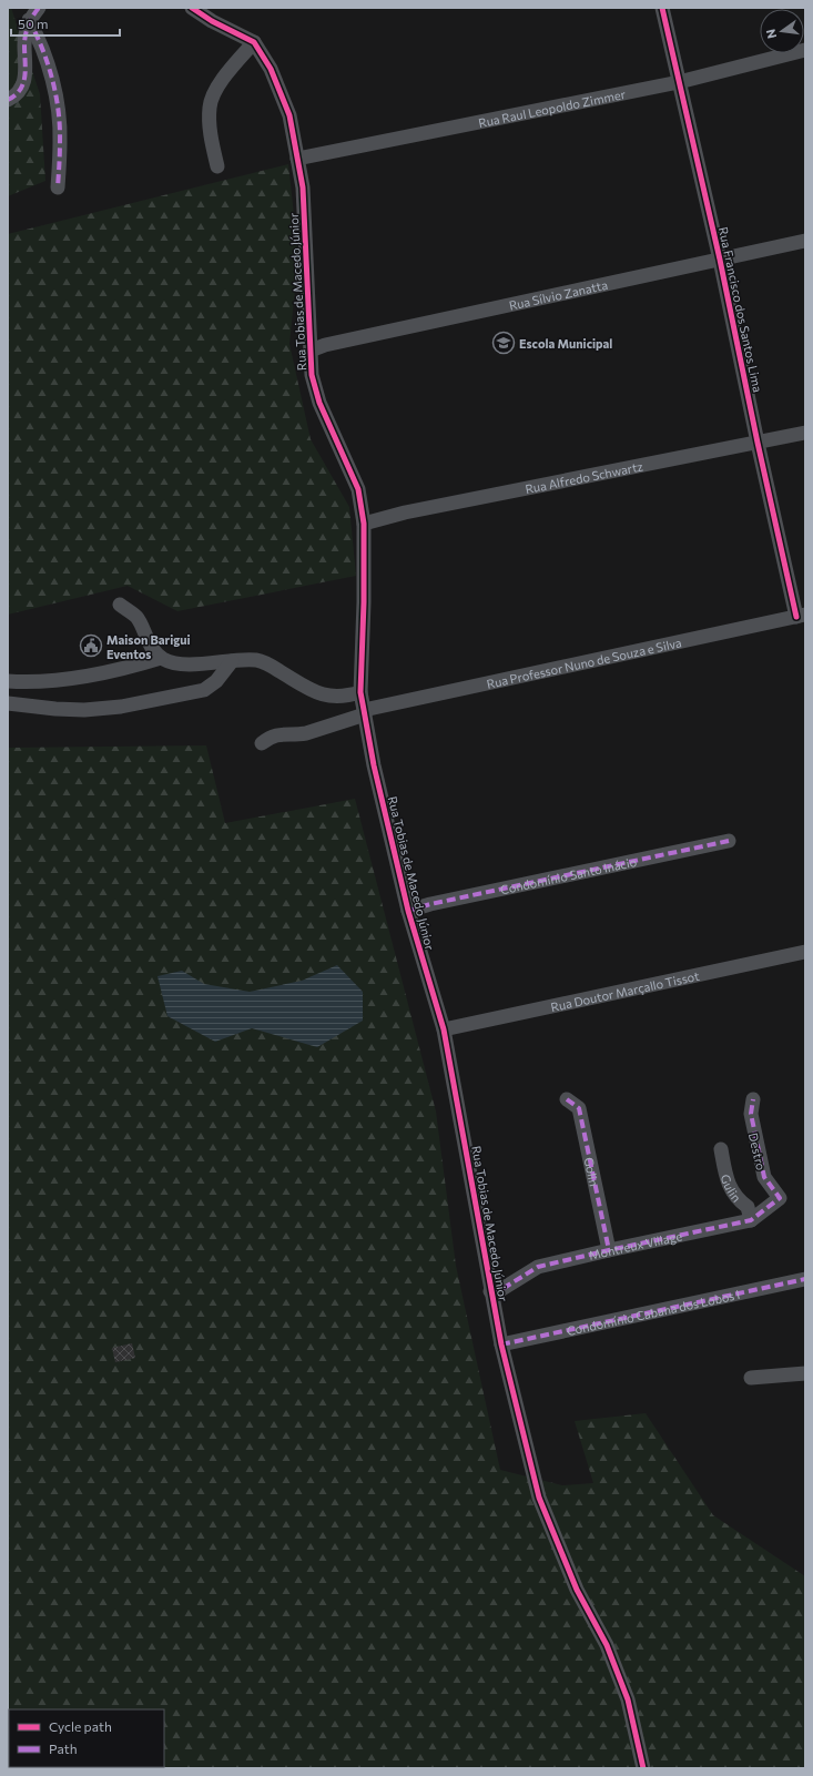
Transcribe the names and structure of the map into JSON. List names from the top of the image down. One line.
{"streets":{"street":["Rua Raul Leopoldo Zimmer","Rua Tobias de Macedo Júnior","Rua Sílvio Zanatta","Rua Francisco dos Santos Lima","Rua Alfredo Schwartz","Rua Professor Nuno de Souza e Silva","Condomínio Santo Inácio","Rua Doutor Marçallo Tissot","Destro","Golin","Gulin","Montreux Village","Condomínio Cabana dos Lobos I"]},"crossings":[["Rua Raul Leopoldo Zimmer","Rua Tobias de Macedo Júnior"],["Rua Raul Leopoldo Zimmer","Rua Francisco dos Santos Lima"],["Rua Tobias de Macedo Júnior","Rua Sílvio Zanatta"],["Rua Tobias de Macedo Júnior","Rua Alfredo Schwartz"],["Rua Tobias de Macedo Júnior","Rua Professor Nuno de Souza e Silva"],["Rua Tobias de Macedo Júnior","Condomínio Santo Inácio"],["Rua Tobias de Macedo Júnior","Rua Doutor Marçallo Tissot"],["Rua Tobias de Macedo Júnior","Montreux Village"],["Rua Tobias de Macedo Júnior","Condomínio Cabana dos Lobos I"],["Rua Sílvio Zanatta","Rua Francisco dos Santos Lima"],["Rua Francisco dos Santos Lima","Rua Alfredo Schwartz"],["Rua Francisco dos Santos Lima","Rua Professor Nuno de Souza e Silva"],["Destro","Montreux Village"],["Golin","Montreux Village"],["Gulin","Montreux Village"]],"places":{"school or university":["Escola Municipal"],"public building":["Maison Barigui Eventos"]},"legend":["Cycle path","Path"],"scale_bar":"50 m","north":"left"}
